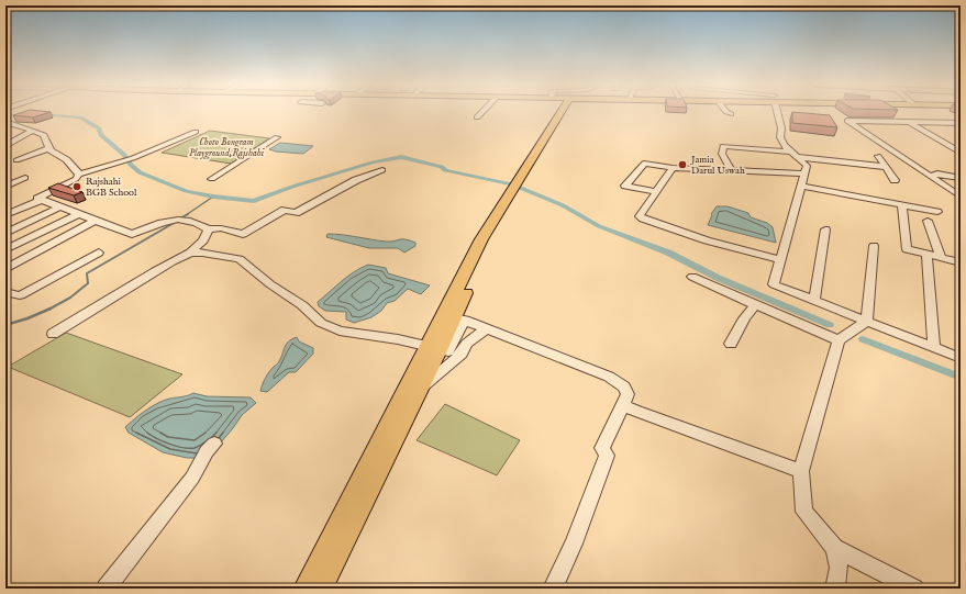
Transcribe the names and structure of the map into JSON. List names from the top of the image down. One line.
{"parks":["Choto Bongram Playground,Rajshahi"],"places":["Jamia Darul Uswah","Rajshahi BGB School"]}
